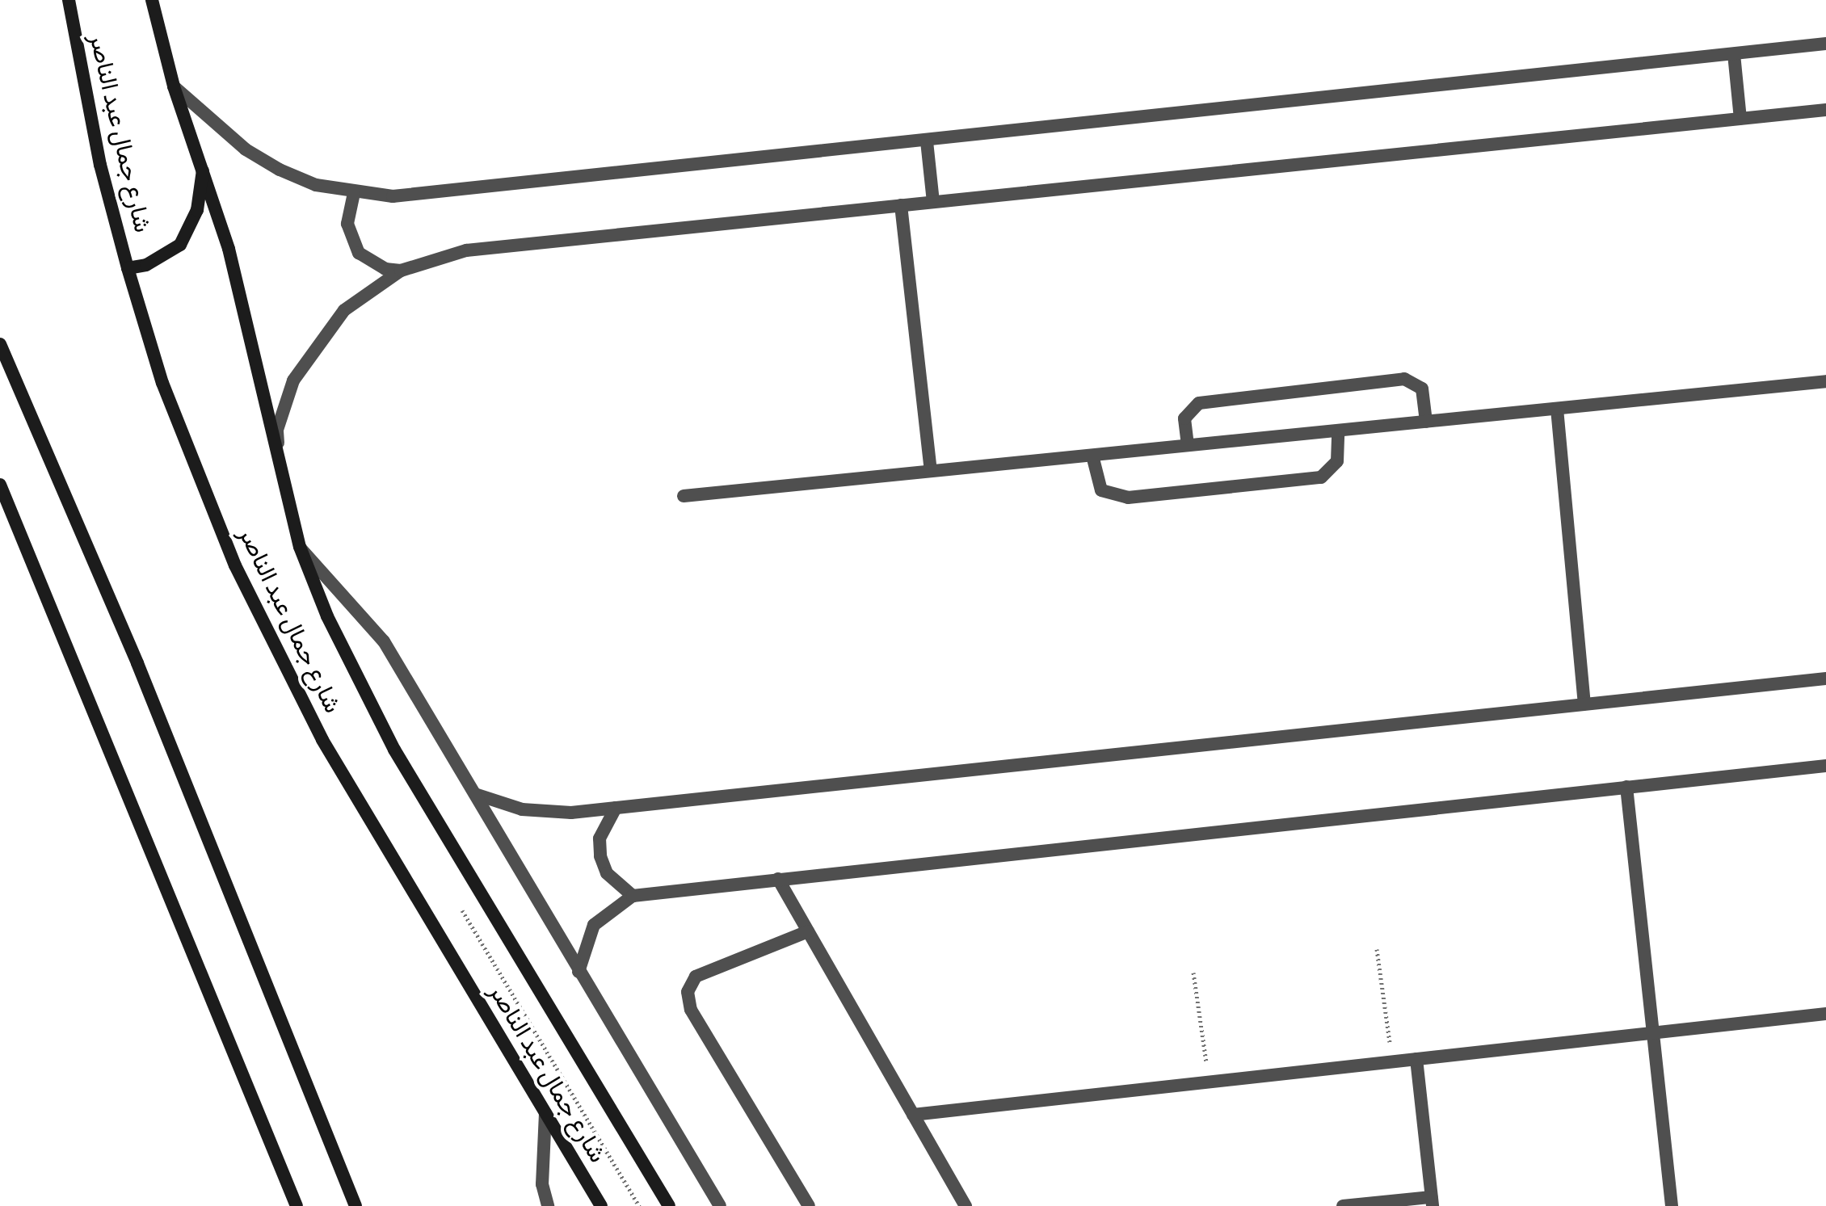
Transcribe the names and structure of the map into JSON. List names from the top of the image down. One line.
{"streets":{"main road":["شارع جمال عبد الناصر"]}}
